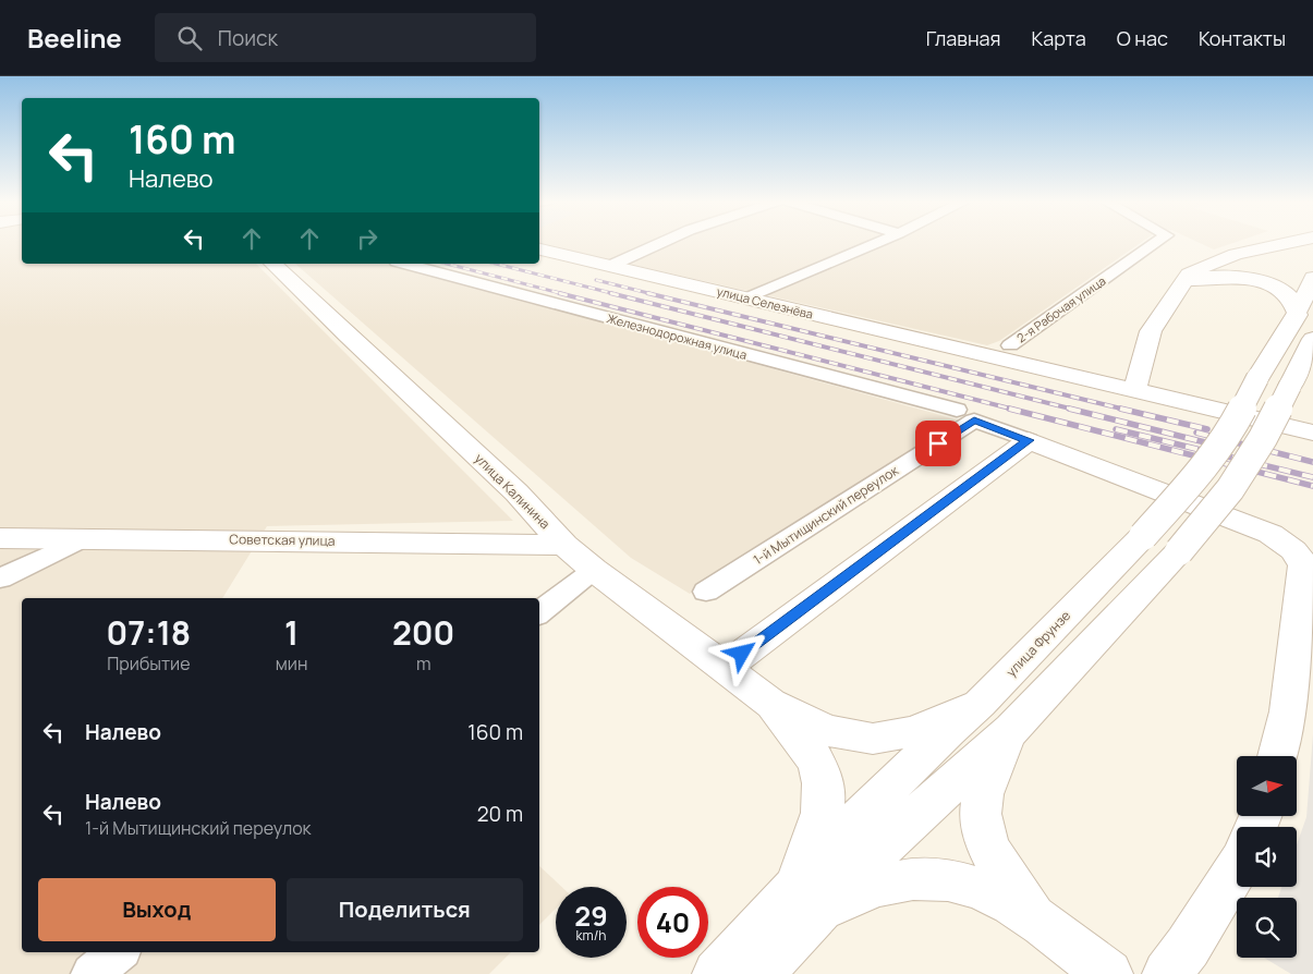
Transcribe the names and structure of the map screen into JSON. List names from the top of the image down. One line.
{"streets":{"main road":["улица Селезнёва","улица Калинина","Советская улица","улица Фрунзе"],"street":["2-я Рабочая улица","Железнодорожная улица","1-й Мытищинский переулок"]},"crossings":[["улица Селезнёва","2-я Рабочая улица"],["Железнодорожная улица","1-й Мытищинский переулок"],["улица Калинина","Советская улица"]],"north":"right","page":{"header":"Beeline","search":"Поиск","nav":["Главная","Карта","О нас","Контакты"],"turn":["160 m","Налево"],"eta":["07:18","Прибытие","1","мин","200","m"],"list":[{"name":"Налево","value":"160 m"},{"name":"Налево","note":"1-й Мытищинский переулок","value":"20 m"}],"buttons":["Выход","Поделиться"],"speed":"29 km/h","limit":"40"}}
